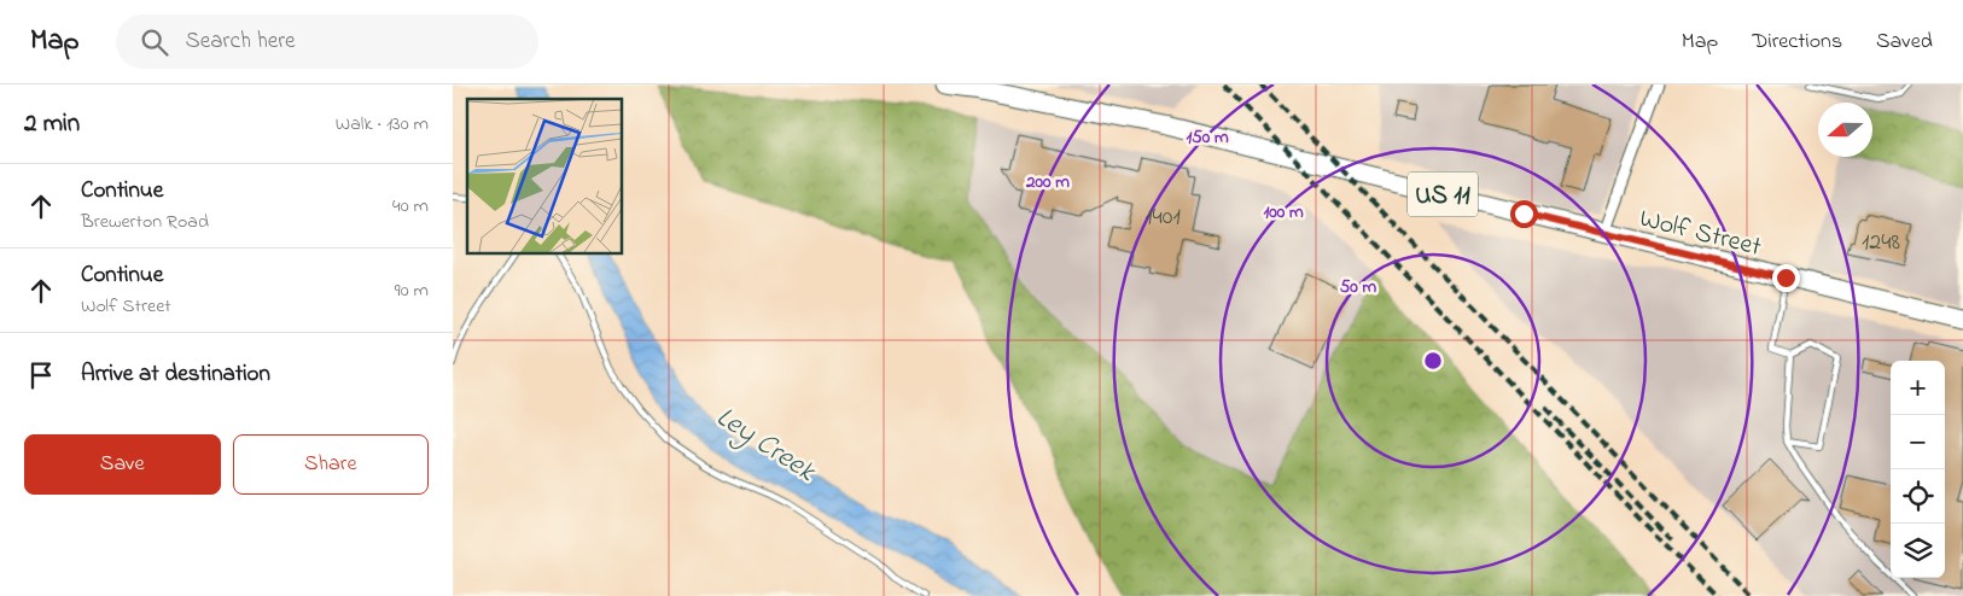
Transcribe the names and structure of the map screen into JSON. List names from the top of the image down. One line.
{"streets":{"main road":["US 11","Wolf Street"]},"crossings":[["US 11","Wolf Street"]],"water":["Ley Creek"],"house_numbers":["1401","1248"],"north":"left","page":{"header":"Map","search":"Search here","nav":["Map","Directions","Saved"],"heading":["2 min","Walk · 130 m"],"list":[["Continue","Brewerton Road","40 m"],["Continue","Wolf Street","90 m"],"Arrive at destination"],"map_buttons":["+","−"],"buttons":["Save","Share"]},"rings":["150 m","200 m","100 m","50 m"]}
